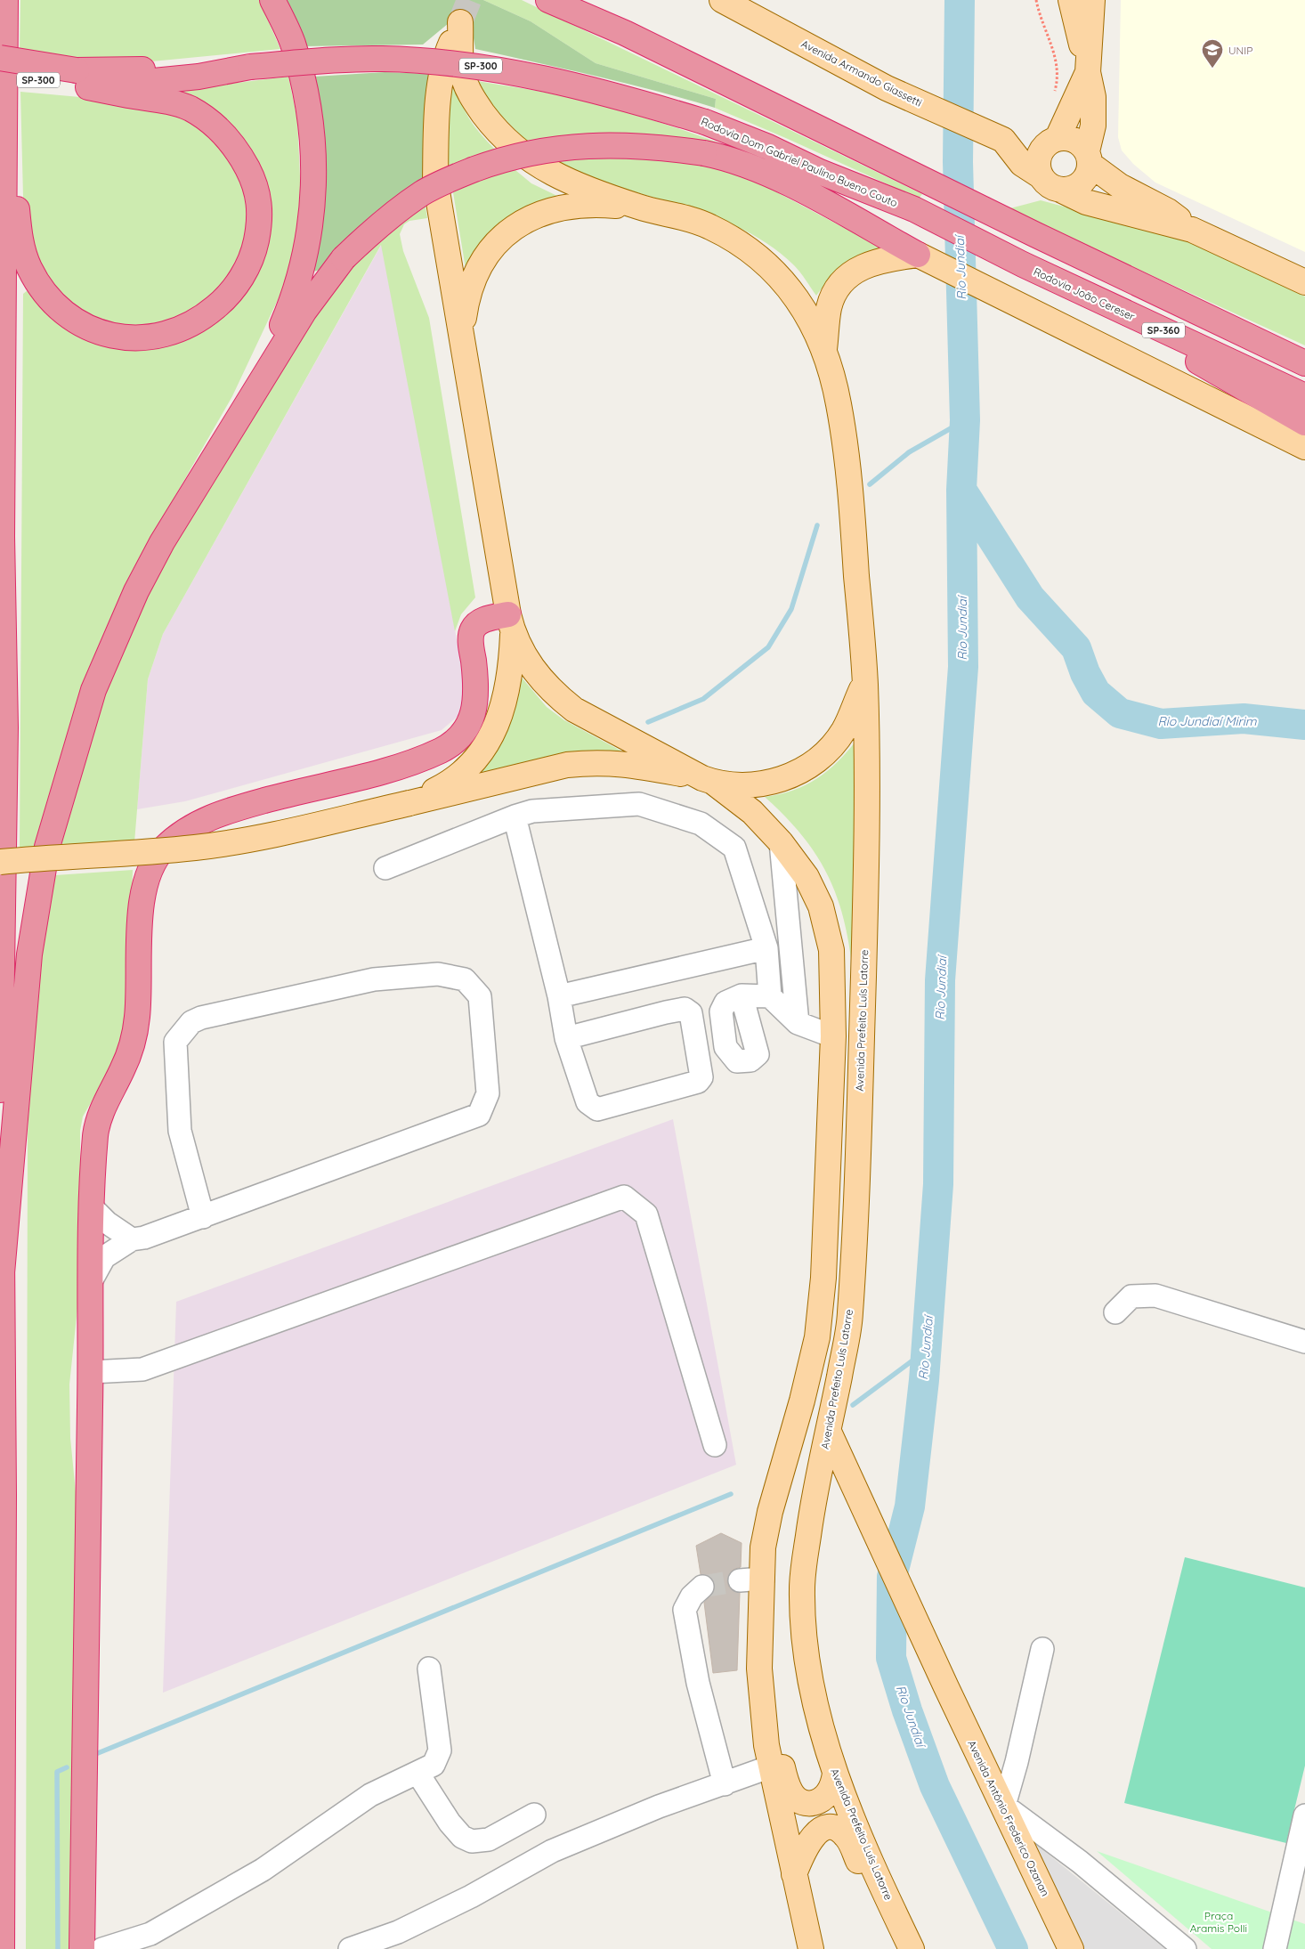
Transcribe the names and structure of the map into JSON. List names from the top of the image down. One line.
{"streets":{"highway":["SP-300","Rodovia Dom Gabriel Paulino Bueno Couto","Rodovia João Cereser","SP-360"],"main road":["Avenida Armando Giassetti","Avenida Prefeito Luís Latorre","Avenida Antônio Frederico Ozanan"]},"crossings":[["SP-300","Rodovia Dom Gabriel Paulino Bueno Couto"],["Rodovia Dom Gabriel Paulino Bueno Couto","Rodovia João Cereser"],["Avenida Prefeito Luís Latorre","Avenida Antônio Frederico Ozanan"]],"water":["Rio Jundiaí","Rio Jundiaí Mirim"],"parks":["Praça Aramis Polli"],"places":{"school or university":["UNIP"]}}
